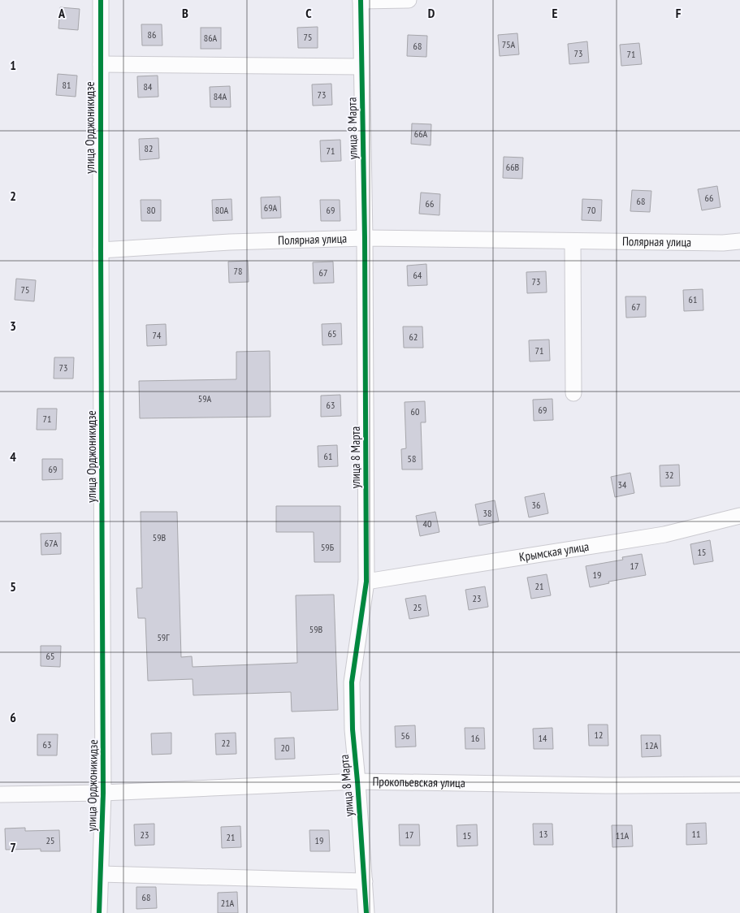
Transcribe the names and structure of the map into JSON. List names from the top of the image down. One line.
{"streets":{"street":["улица Орджоникидзе","улица 8 Марта","Полярная улица","Крымская улица","Прокопьевская улица"]},"crossings":[["улица Орджоникидзе","улица 8 Марта"],["улица Орджоникидзе","Полярная улица"],["улица Орджоникидзе","Прокопьевская улица"],["улица 8 Марта","Полярная улица"],["улица 8 Марта","Крымская улица"],["улица 8 Марта","Прокопьевская улица"]],"house_numbers":["86","75","86А","75А","68","73","71","81","84","73","84А","66А","82","71","66В","66","68","66","69А","80","80А","69","70","78","67","64","73","75","61","67","65","74","62","71","73","59А","63","69","60","71","61","58","69","32","34","36","38","40","59В","67А","59Б","15","17","19","21","23","25","59В","59Г","65","12","56","16","14","22","63","12А","20","13","11","23","17","15","11А","21","25","19","68","21А"],"grid":{"columns":["A","B","C","D","E","F"],"rows":["1","2","3","4","5","6","7"]}}
